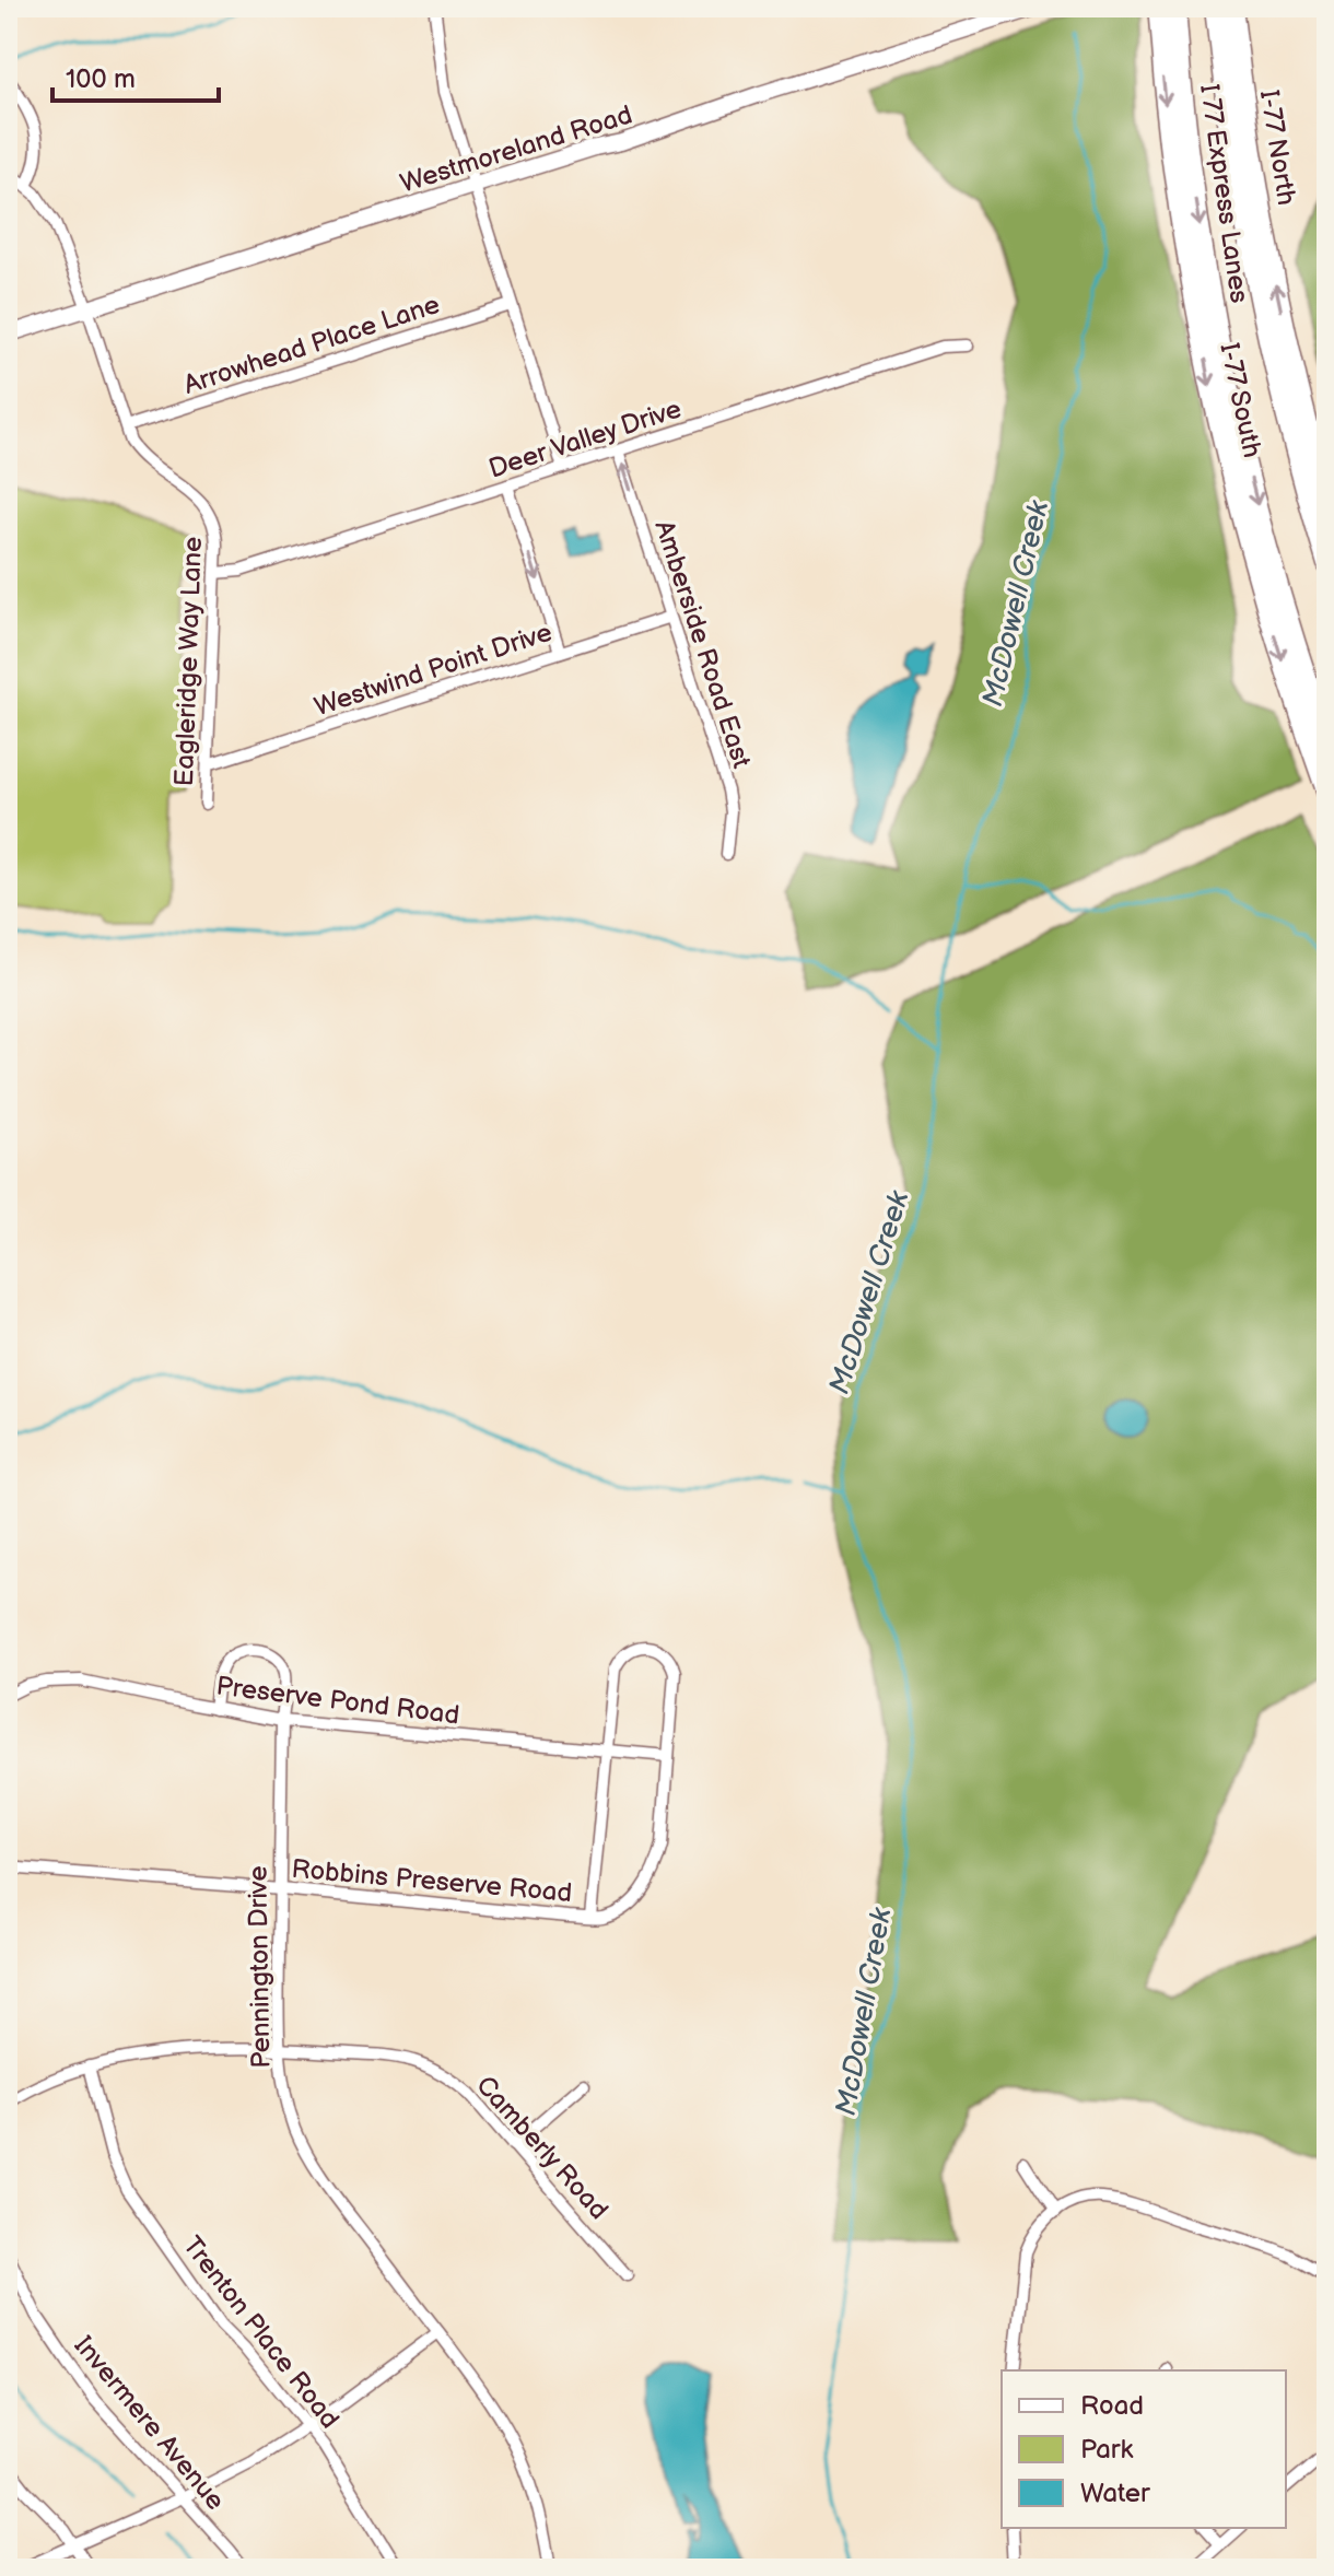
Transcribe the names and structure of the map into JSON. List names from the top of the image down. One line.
{"streets":{"highway":["I-77 North","I 77 Express Lanes","I-77 South"],"street":["Westmoreland Road","Arrowhead Place Lane","Deer Valley Drive","Amberside Road East","Eagleridge Way Lane","Westwind Point Drive","Preserve Pond Road","Robbins Preserve Road","Pennington Drive","Camberly Road","Trenton Place Road","Invermere Avenue"]},"crossings":[["Westmoreland Road","Eagleridge Way Lane"],["Arrowhead Place Lane","Eagleridge Way Lane"],["Deer Valley Drive","Amberside Road East"],["Deer Valley Drive","Eagleridge Way Lane"],["Amberside Road East","Westwind Point Drive"],["Eagleridge Way Lane","Westwind Point Drive"],["Preserve Pond Road","Robbins Preserve Road"],["Preserve Pond Road","Pennington Drive"],["Robbins Preserve Road","Pennington Drive"],["Pennington Drive","Camberly Road"],["Camberly Road","Trenton Place Road"]],"one_way":["I-77 North","I-77 South","Amberside Road East"],"water":["McDowell Creek"],"legend":["Road","Park","Water"],"scale_bar":"100 m"}
